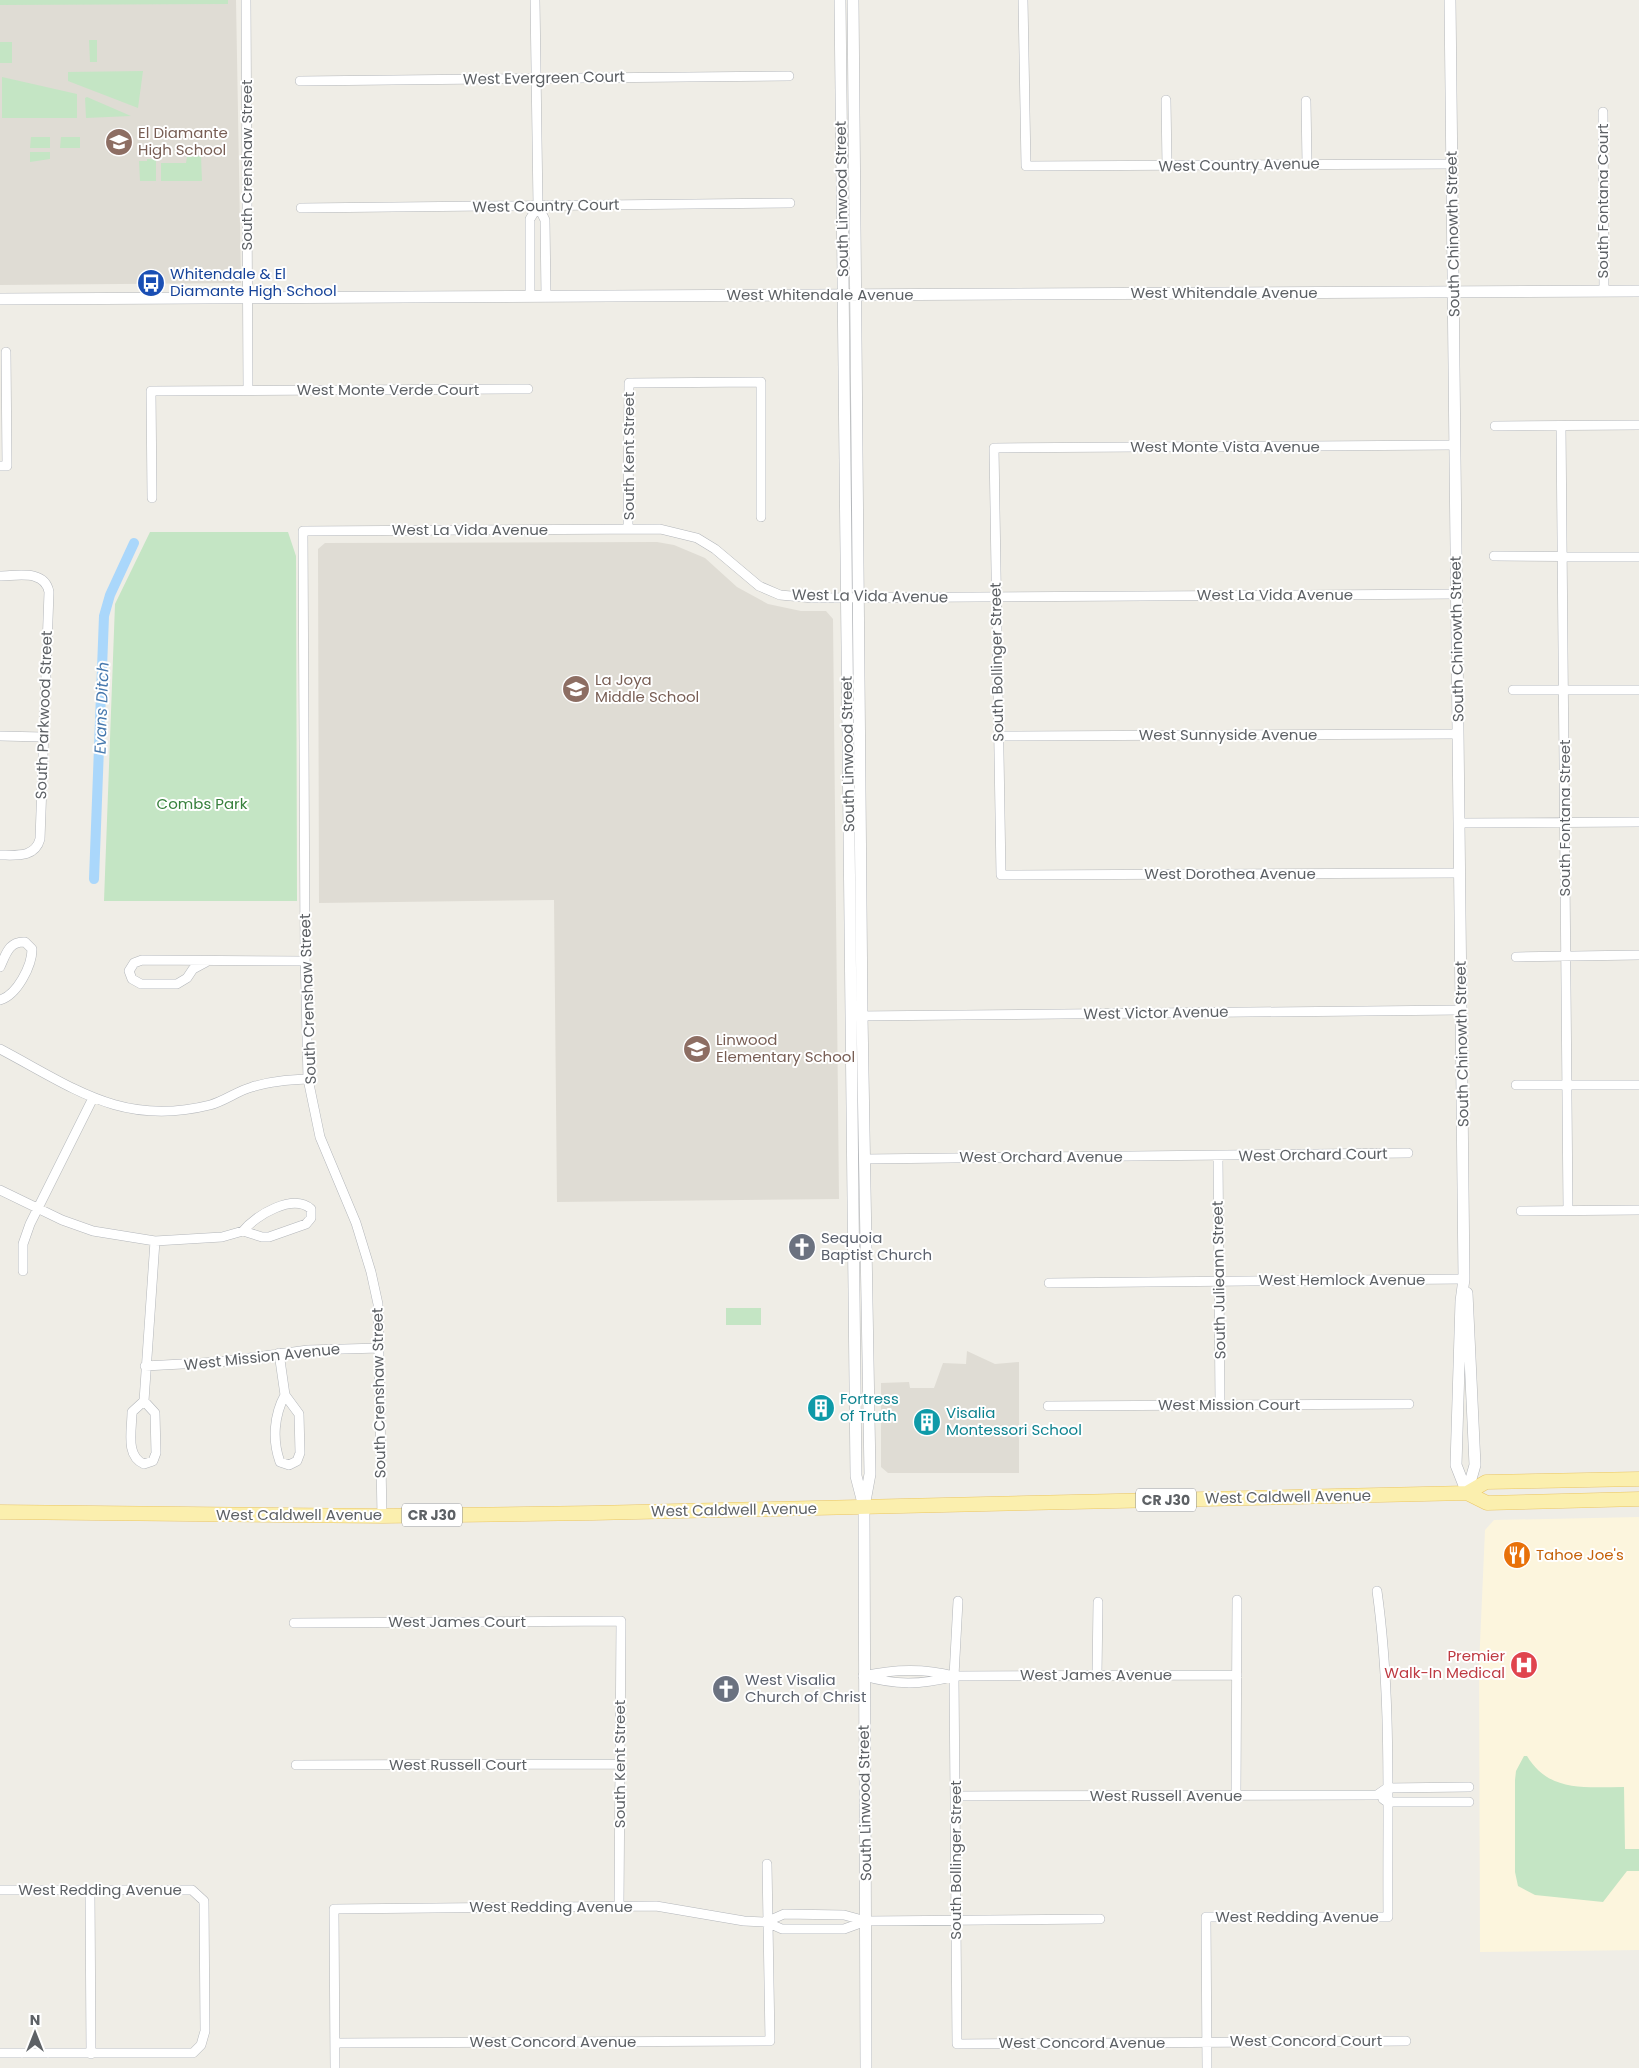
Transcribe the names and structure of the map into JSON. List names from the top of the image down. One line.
{"streets":{"main road":["West Caldwell Avenue","CR J30"],"street":["West Evergreen Court","South Crenshaw Street","West Country Avenue","South Linwood Street","South Fontana Court","West Country Court","South Chinowth Street","West Whitendale Avenue","West Monte Verde Court","West Monte Vista Avenue","South Kent Street","West La Vida Avenue","South Bollinger Street","South Parkwood Street","West Sunnyside Avenue","South Fontana Street","West Dorothea Avenue","West Victor Avenue","West Orchard Court","West Orchard Avenue","South Julieann Street","West Hemlock Avenue","West Mission Avenue","West Mission Court","West James Court","West James Avenue","West Russell Court","West Russell Avenue","West Redding Avenue","West Concord Court","West Concord Avenue"]},"crossings":[["South Crenshaw Street","West Whitendale Avenue"],["South Crenshaw Street","West Monte Verde Court"],["South Crenshaw Street","West La Vida Avenue"],["South Crenshaw Street","West Mission Avenue"],["South Crenshaw Street","West Caldwell Avenue"],["West Country Avenue","South Chinowth Street"],["South Linwood Street","West Whitendale Avenue"],["South Linwood Street","West La Vida Avenue"],["South Linwood Street","West Victor Avenue"],["South Linwood Street","West Orchard Avenue"],["South Linwood Street","West Caldwell Avenue"],["South Linwood Street","West James Avenue"],["South Linwood Street","West Redding Avenue"],["South Fontana Court","West Whitendale Avenue"],["South Chinowth Street","West Whitendale Avenue"],["South Chinowth Street","West Monte Vista Avenue"],["South Chinowth Street","West La Vida Avenue"],["South Chinowth Street","West Sunnyside Avenue"],["South Chinowth Street","West Dorothea Avenue"],["South Chinowth Street","West Victor Avenue"],["South Chinowth Street","West Hemlock Avenue"],["South Chinowth Street","West Caldwell Avenue"],["West Monte Vista Avenue","South Bollinger Street"],["South Kent Street","West La Vida Avenue"],["South Kent Street","West James Court"],["South Kent Street","West Russell Court"],["South Kent Street","West Redding Avenue"],["West La Vida Avenue","South Bollinger Street"],["South Bollinger Street","West Sunnyside Avenue"],["South Bollinger Street","West Dorothea Avenue"],["South Bollinger Street","West James Avenue"],["South Bollinger Street","West Russell Avenue"],["South Bollinger Street","West Redding Avenue"],["South Bollinger Street","West Concord Avenue"],["West Orchard Court","West Orchard Avenue"],["West Orchard Court","South Julieann Street"],["West Orchard Avenue","South Julieann Street"],["South Julieann Street","West Hemlock Avenue"],["South Julieann Street","West Mission Court"],["West Russell Avenue","West Redding Avenue"],["West Redding Avenue","West Concord Court"],["West Redding Avenue","West Concord Avenue"],["West Concord Court","West Concord Avenue"]],"water":["Evans Ditch"],"parks":["Combs Park"],"places":{"school or university":["El Diamante High School","La Joya Middle School","Linwood Elementary School"],"bus stop":["Whitendale & El Diamante High School"],"church":["Sequoia Baptist Church","West Visalia Church of Christ"],"building":["Fortress of Truth","Visalia Montessori School"],"restaurant":["Tahoe Joe's"],"hospital":["Premier Walk-In Medical"]},"north":"top"}
